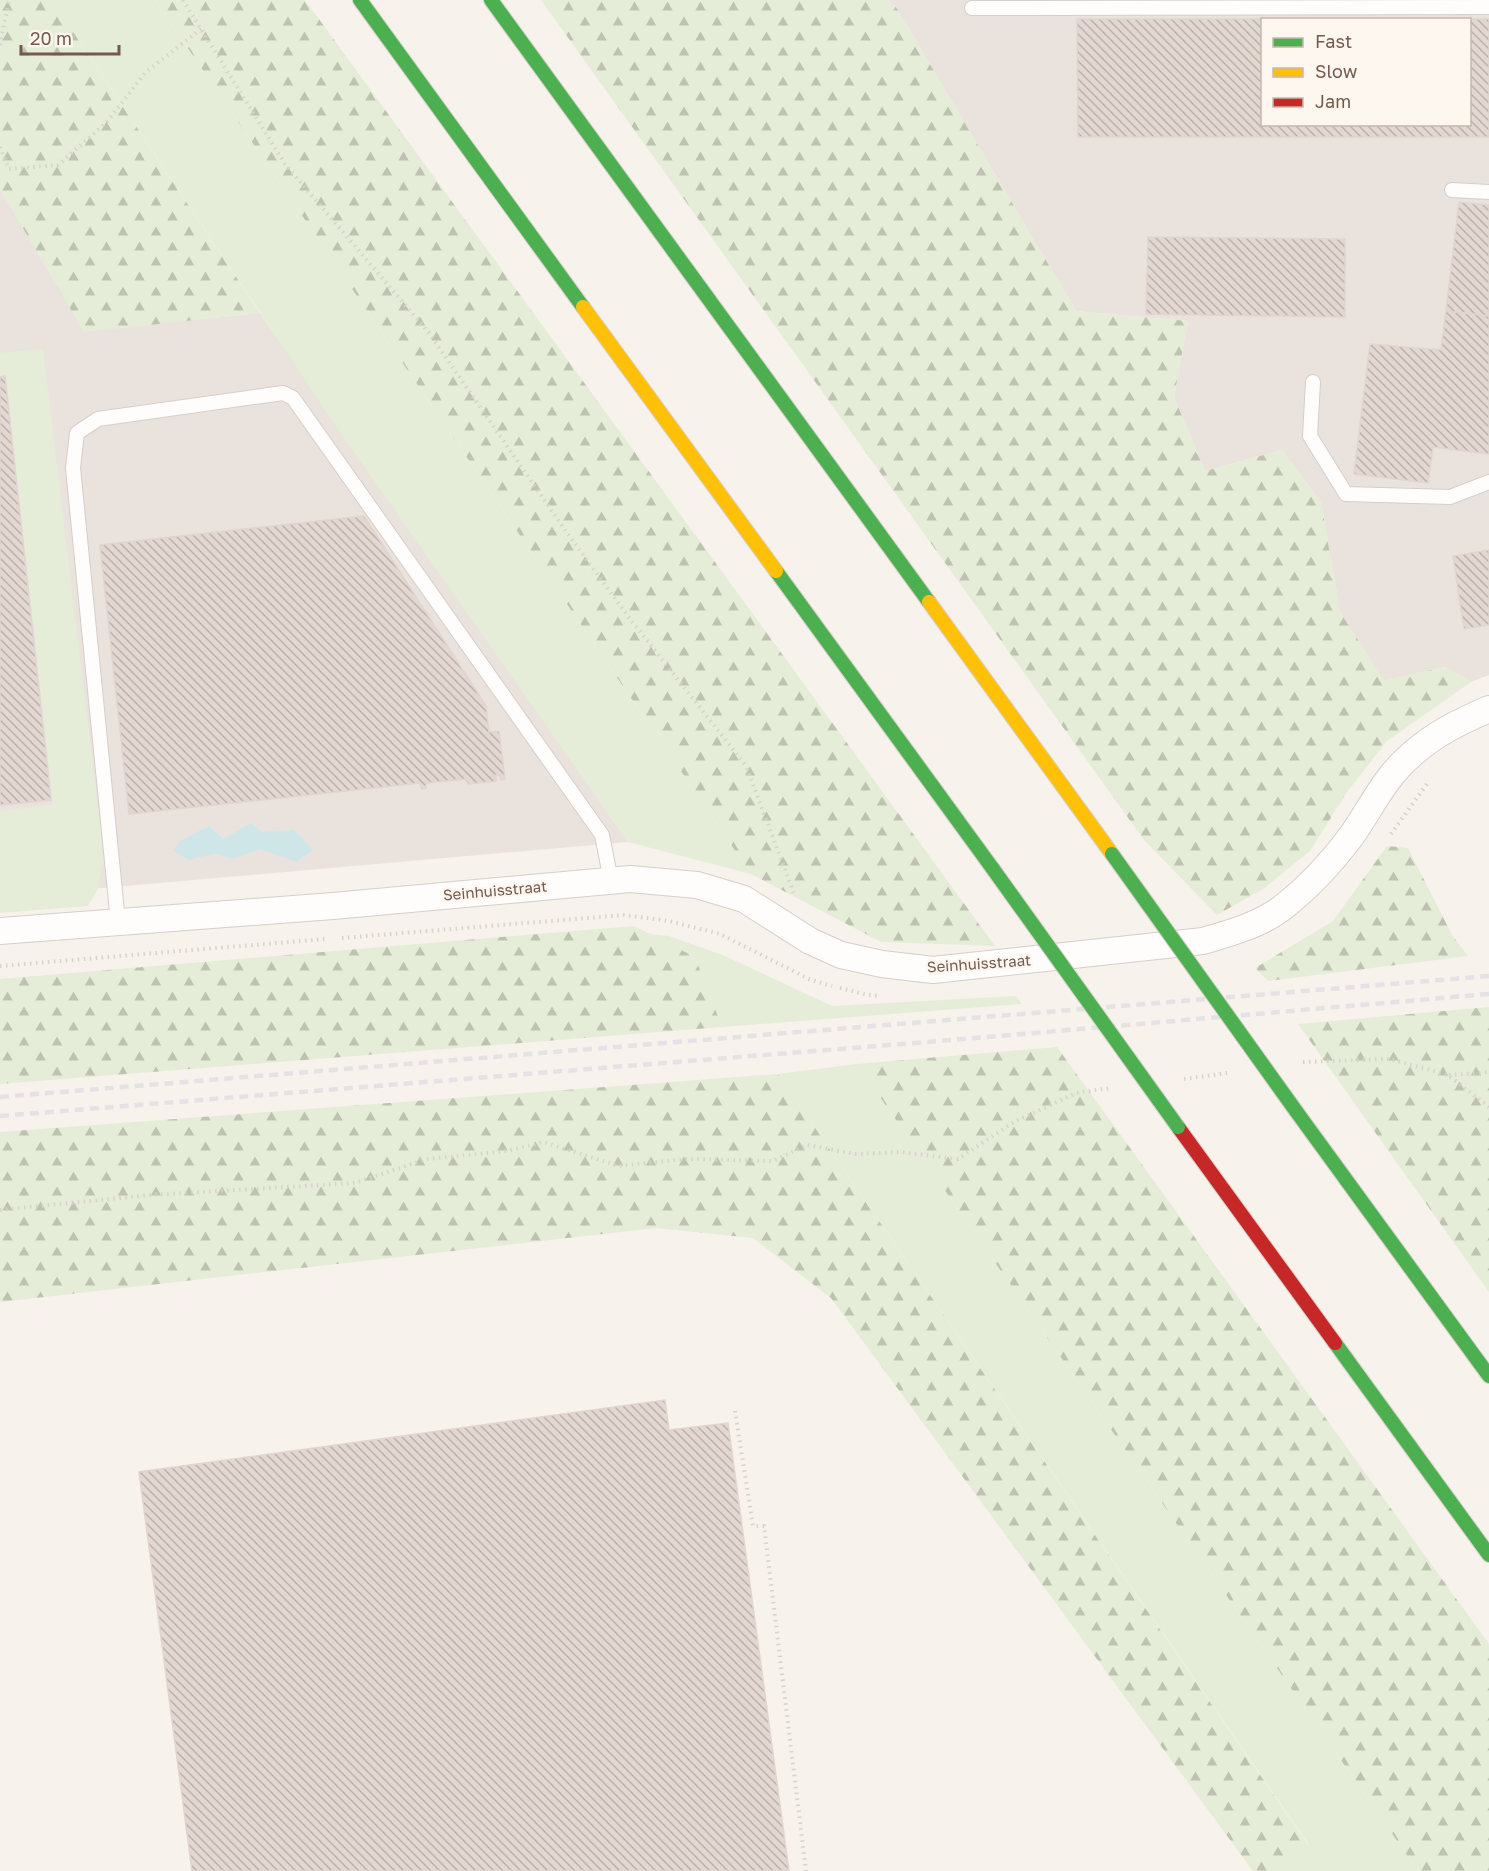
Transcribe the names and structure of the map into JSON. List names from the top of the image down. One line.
{"streets":{"street":["Seinhuisstraat"]},"legend":["Fast","Slow","Jam"],"scale_bar":"20 m"}
